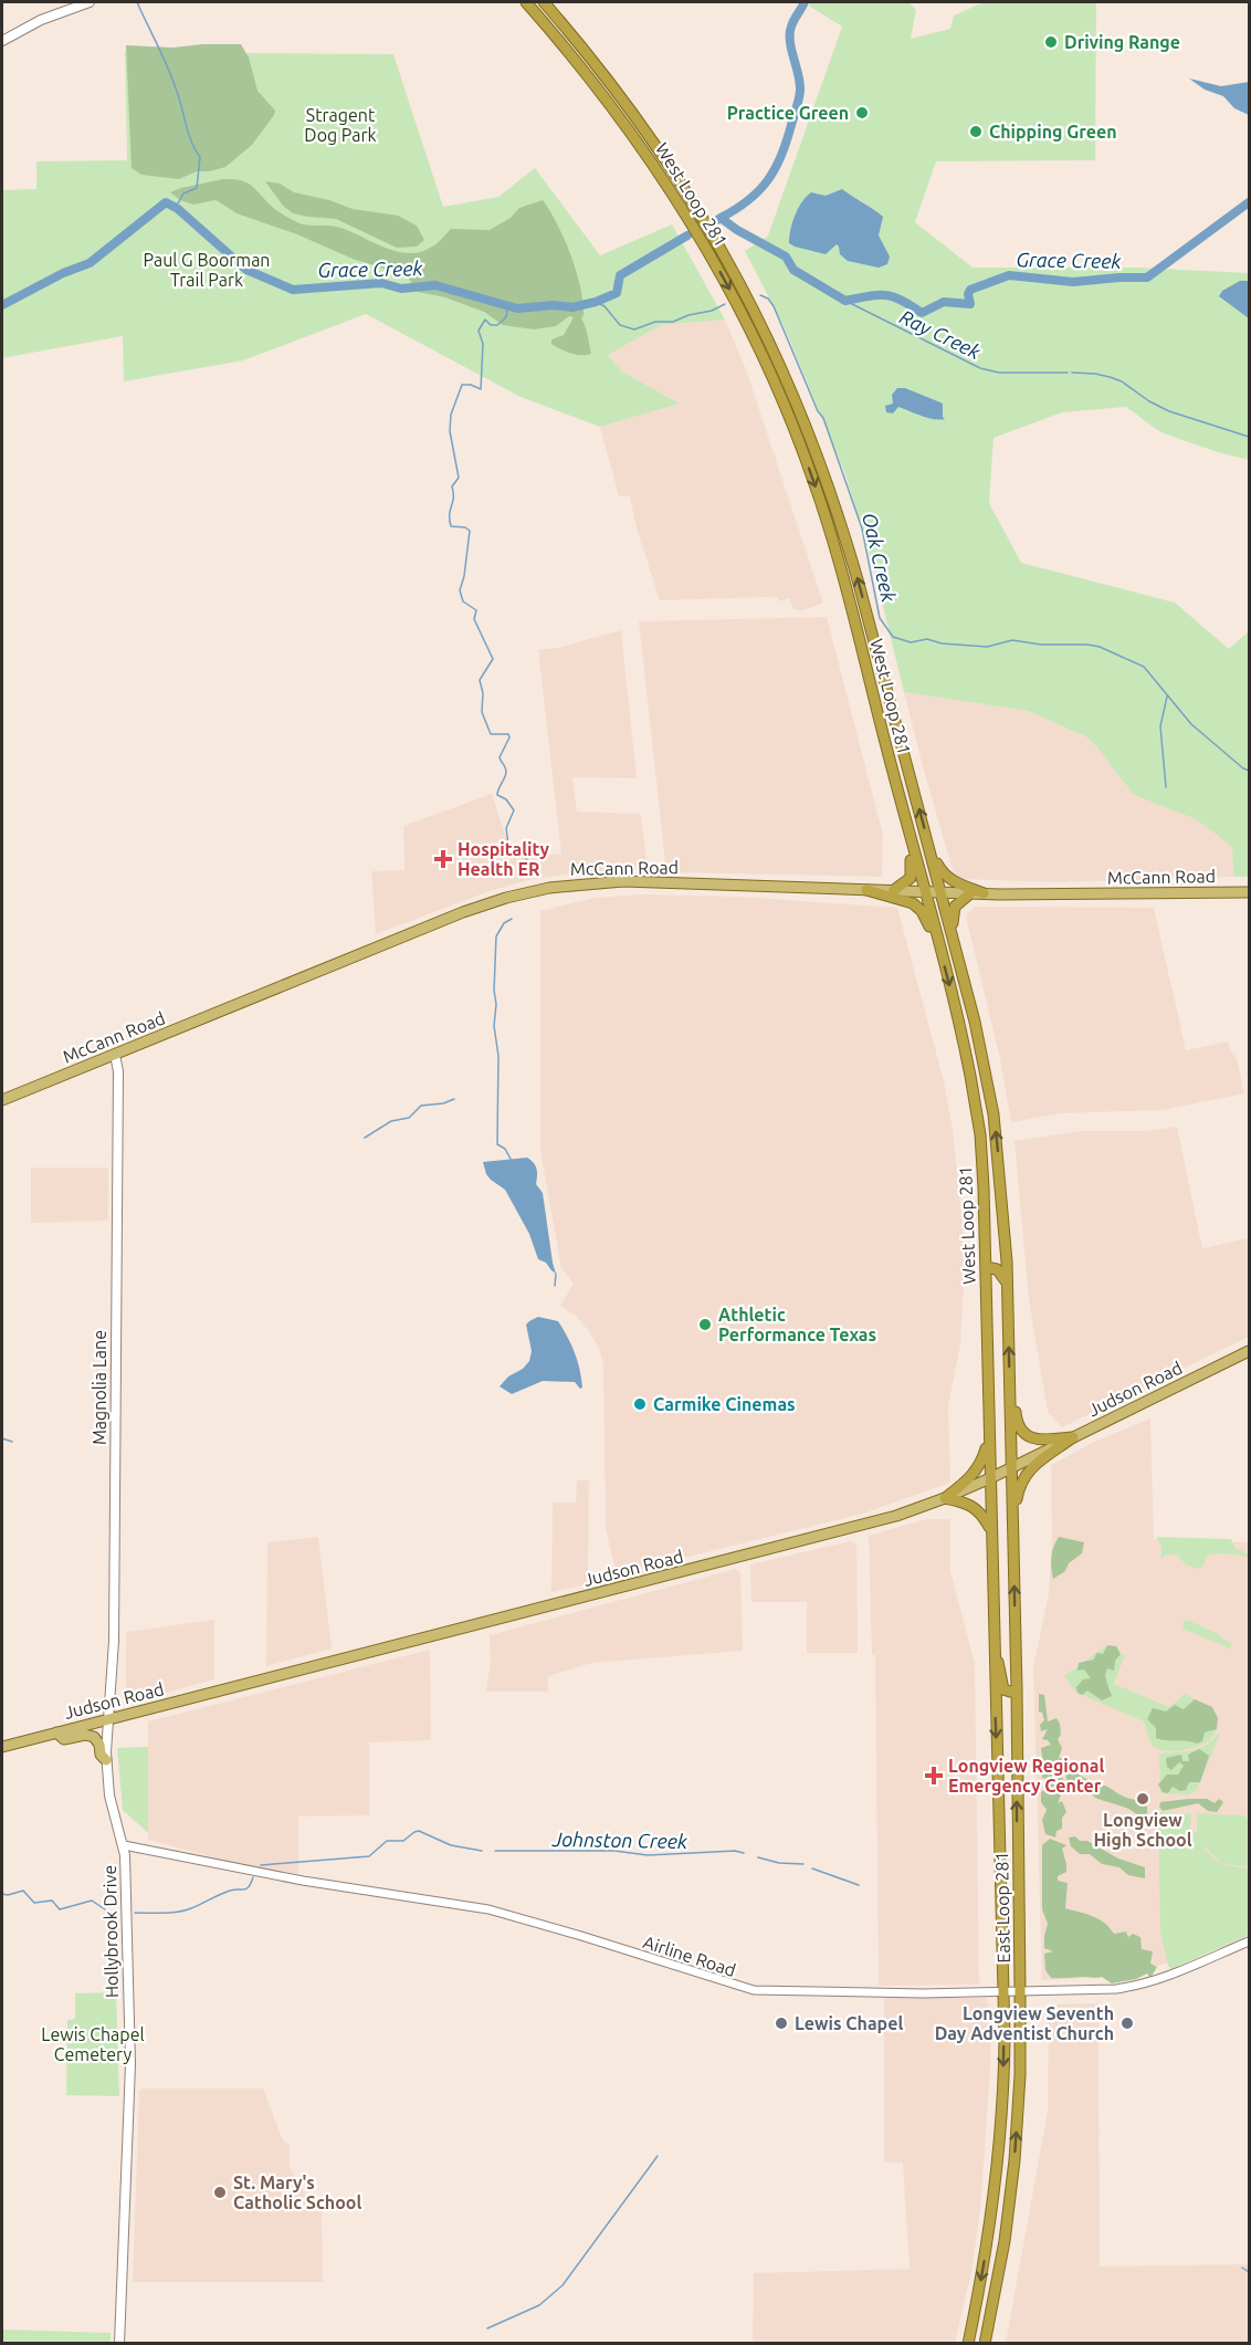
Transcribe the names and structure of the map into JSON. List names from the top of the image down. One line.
{"streets":{"highway":["West Loop 281","East Loop 281"],"main road":["McCann Road","Magnolia Lane","Judson Road","Hollybrook Drive"],"street":["Airline Road"]},"crossings":[["West Loop 281","McCann Road"],["West Loop 281","Judson Road"],["West Loop 281","East Loop 281"],["McCann Road","Magnolia Lane"],["Magnolia Lane","Judson Road"],["Magnolia Lane","Hollybrook Drive"],["Judson Road","East Loop 281"],["Judson Road","Hollybrook Drive"],["East Loop 281","Airline Road"],["Hollybrook Drive","Airline Road"]],"water":["Grace Creek","Ray Creek","Oak Creek","Johnston Creek"],"parks":["Stragent Dog Park","Paul G Boorman Trail Park","Lewis Chapel Cemetery"],"places":{"other":["Driving Range","Practice Green","Chipping Green","Athletic Performance Texas","Carmike Cinemas","Longview High School","Lewis Chapel","Longview Seventh Day Adventist Church","St. Mary's Catholic School"],"health":["Hospitality Health ER","Longview Regional Emergency Center"]}}
